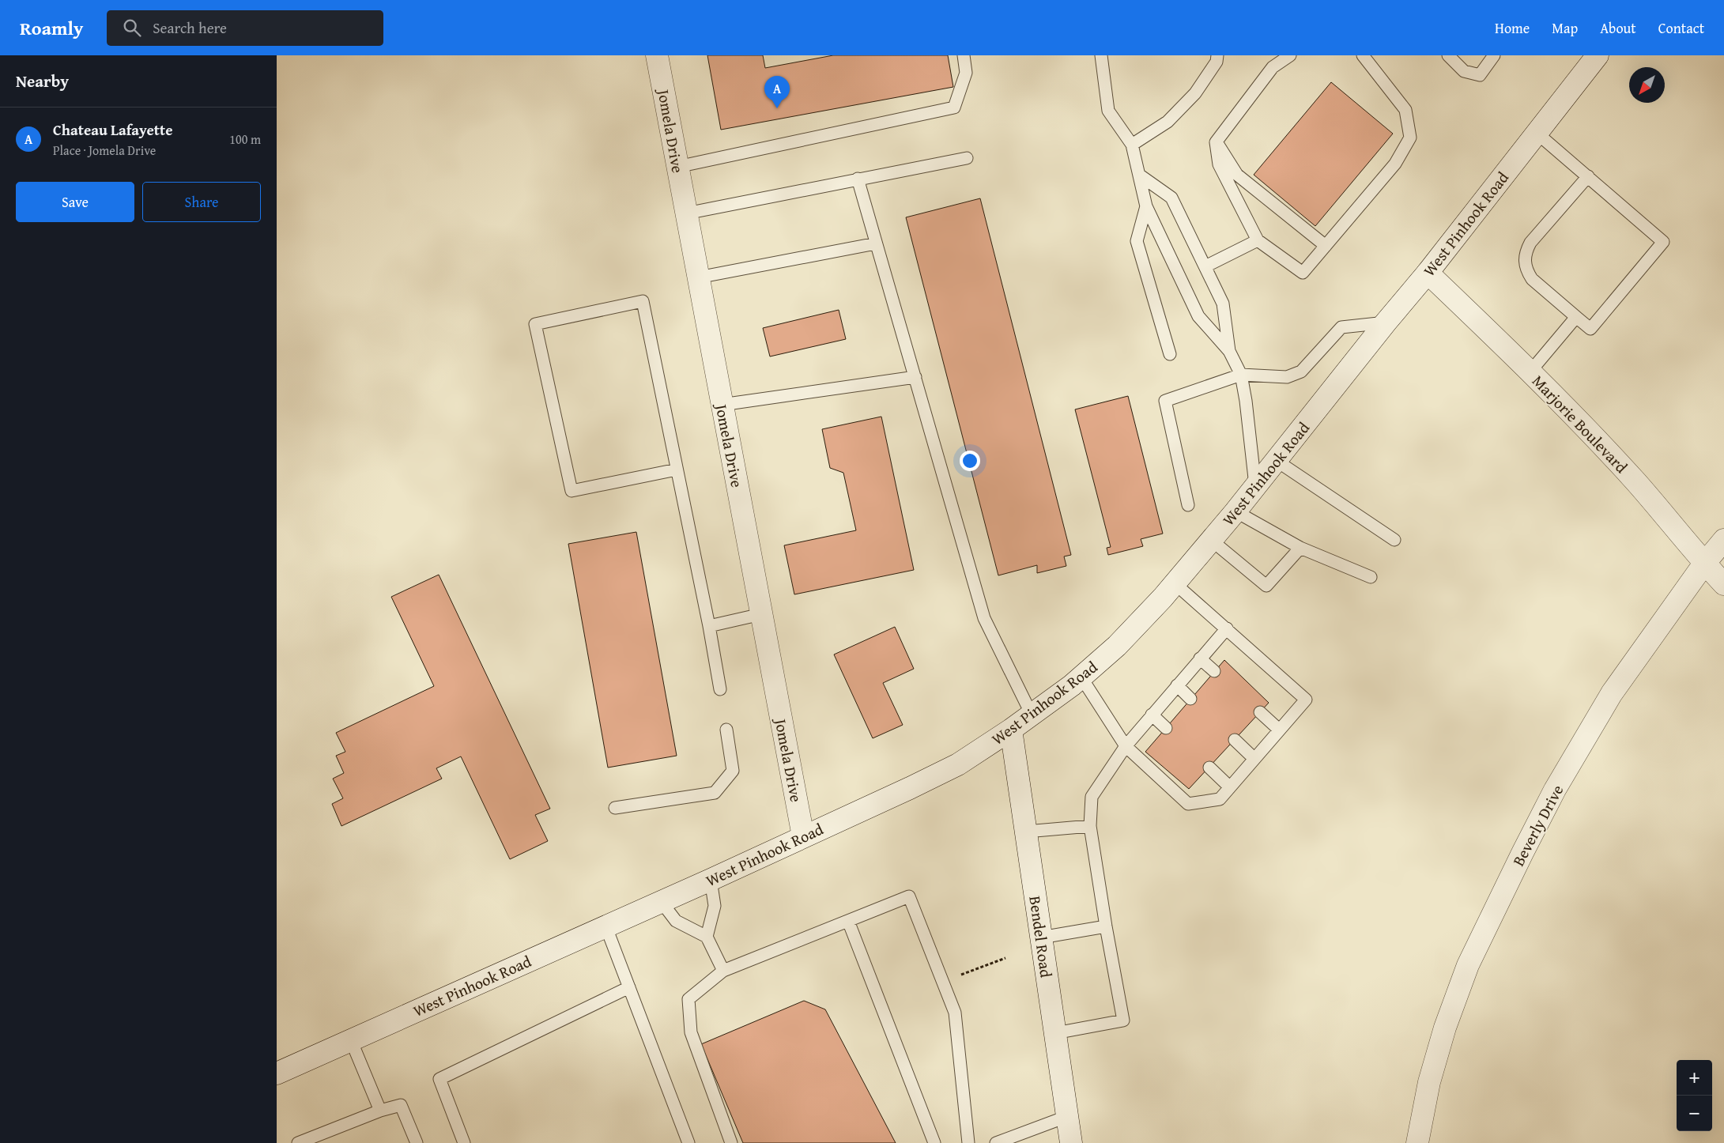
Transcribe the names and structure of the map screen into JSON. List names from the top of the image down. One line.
{"streets":{"street":["Jomela Drive","West Pinhook Road","Marjorie Boulevard","Beverly Drive","Bendel Road"]},"crossings":[["Jomela Drive","West Pinhook Road"],["West Pinhook Road","Marjorie Boulevard"],["West Pinhook Road","Bendel Road"],["Marjorie Boulevard","Beverly Drive"]],"north":"bottom left","page":{"header":"Roamly","search":"Search here","nav":["Home","Map","About","Contact"],"heading":"Nearby","pins":"A","list":[{"mark":"A","name":"Chateau Lafayette","note":"Place · Jomela Drive","value":"100 m"}],"buttons":["Save","Share"],"map_buttons":["+","−"]}}
